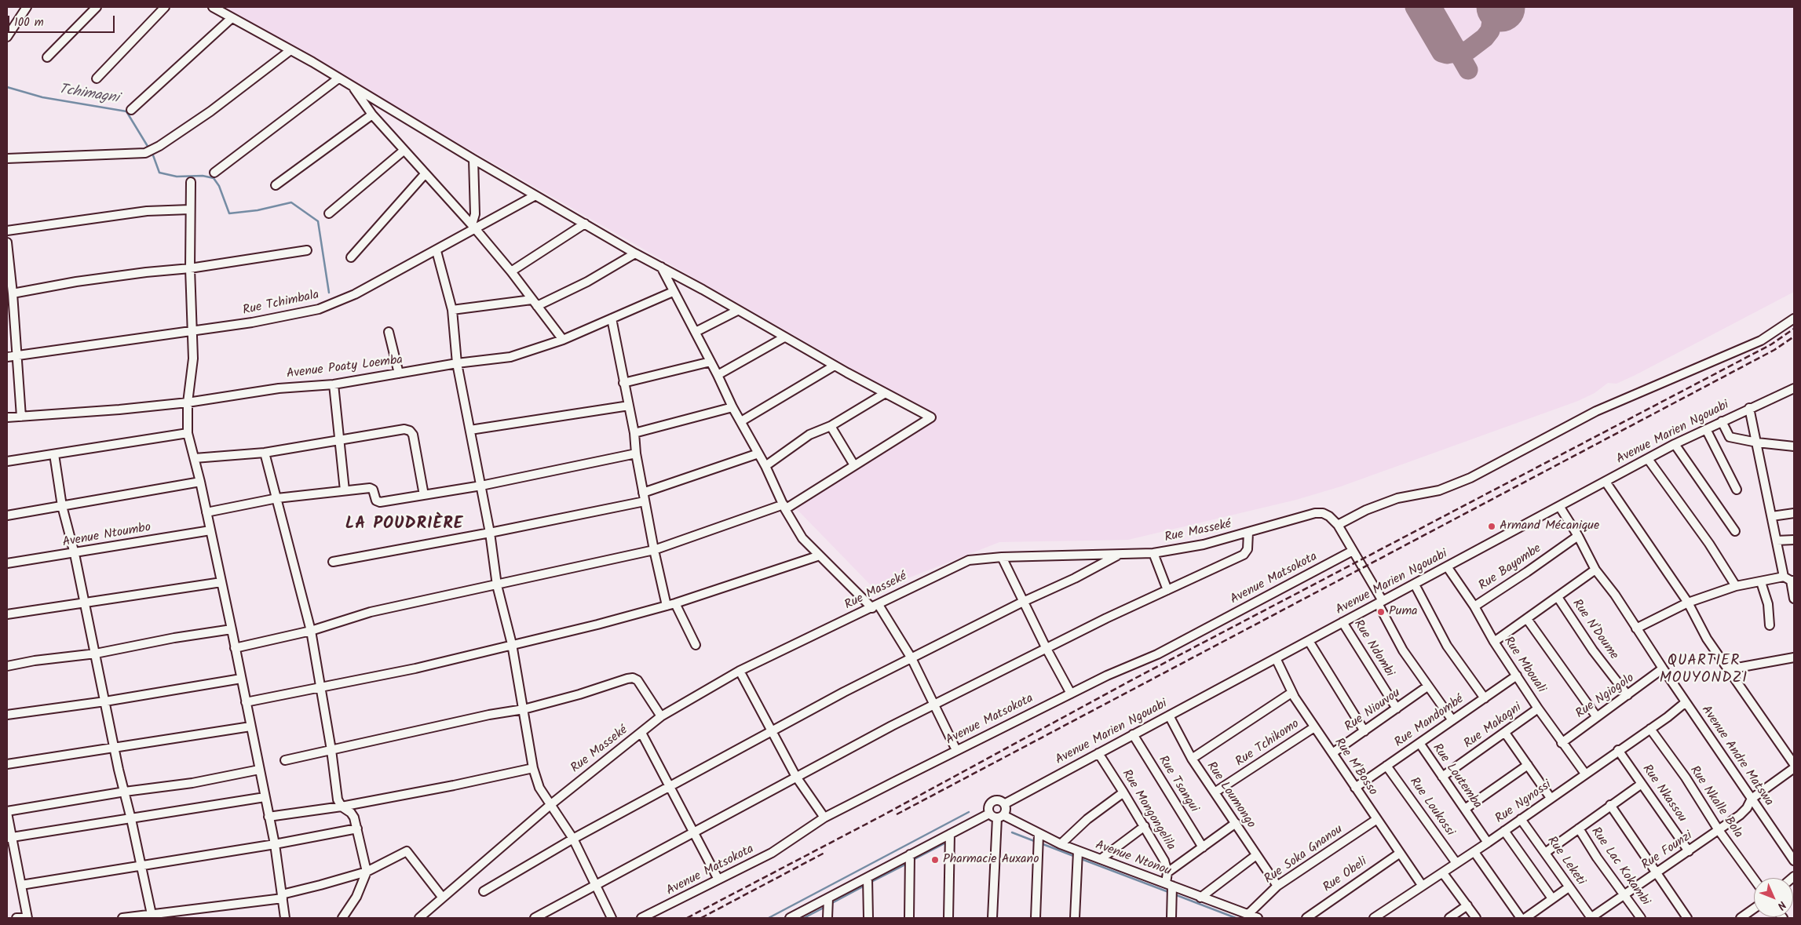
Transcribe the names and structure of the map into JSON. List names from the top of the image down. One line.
{"streets":{"street":["Rue Tchimbala","Avenue Poaty Loemba","Avenue Marien Ngouabi","Rue Masseké","Avenue Ntoumbo","Rue Bayombe","Avenue Matsokota","Rue N'Doume","Rue Ndombi","Rue Mbouali","Rue Ngiogolo","Rue Niouvou","Rue Mandombé","Rue Makagni","Rue Tchikomo","Avenue Andre Matswa","Rue M'Bosso","Rue Loutemba","Rue Tsangui","Rue Nkassou","Rue Loumongo","Rue Ngnossi","Rue Nkalle Bola","Rue Loukossi","Rue Mongongelila","Rue Founzi","Rue Soka Gnanou","Avenue Ntonou","Rue Leketi","Rue Lac Kokambi","Rue Obeli"]},"crossings":[["Avenue Marien Ngouabi","Rue Masseké"],["Avenue Marien Ngouabi","Rue Ndombi"],["Avenue Marien Ngouabi","Rue Mbouali"],["Avenue Marien Ngouabi","Avenue Andre Matswa"],["Avenue Marien Ngouabi","Rue M'Bosso"],["Avenue Marien Ngouabi","Rue Tsangui"],["Avenue Marien Ngouabi","Rue Loumongo"],["Avenue Marien Ngouabi","Rue Mongongelila"],["Avenue Marien Ngouabi","Avenue Ntonou"],["Rue Masseké","Avenue Matsokota"],["Rue Masseké","Rue Niouvou"],["Rue Masseké","Rue Mandombé"],["Rue Bayombe","Rue Mbouali"],["Rue Bayombe","Avenue Andre Matswa"],["Rue N'Doume","Rue Ngiogolo"],["Rue Ndombi","Rue Niouvou"],["Rue Mbouali","Rue Ngiogolo"],["Rue Mbouali","Rue Mandombé"],["Rue Mbouali","Rue Makagni"],["Rue Mbouali","Rue Ngnossi"],["Rue Ngiogolo","Avenue Andre Matswa"],["Rue Niouvou","Rue M'Bosso"],["Rue Mandombé","Rue M'Bosso"],["Rue Mandombé","Rue Loutemba"],["Rue Mandombé","Rue Loukossi"],["Rue Makagni","Rue Loutemba"],["Rue Tchikomo","Rue M'Bosso"],["Rue Tchikomo","Rue Loumongo"],["Avenue Andre Matswa","Rue Ngnossi"],["Avenue Andre Matswa","Rue Founzi"],["Rue M'Bosso","Rue Ngnossi"],["Rue M'Bosso","Rue Soka Gnanou"],["Rue M'Bosso","Rue Obeli"],["Rue Loutemba","Rue Ngnossi"],["Rue Nkassou","Rue Ngnossi"],["Rue Nkassou","Rue Founzi"],["Rue Loumongo","Rue Soka Gnanou"],["Rue Ngnossi","Rue Nkalle Bola"],["Rue Ngnossi","Rue Loukossi"],["Rue Ngnossi","Rue Leketi"],["Rue Nkalle Bola","Rue Founzi"],["Rue Mongongelila","Avenue Ntonou"],["Rue Founzi","Rue Leketi"],["Rue Founzi","Rue Lac Kokambi"],["Rue Soka Gnanou","Avenue Ntonou"]],"districts":["LA POUDRIÈRE","QUARTIER MOUYONDZI"],"water":["Tchimagni"],"places":["Armand Mécanique","Puma","Pharmacie Auxano"],"scale_bar":"100 m","north":"bottom right"}
